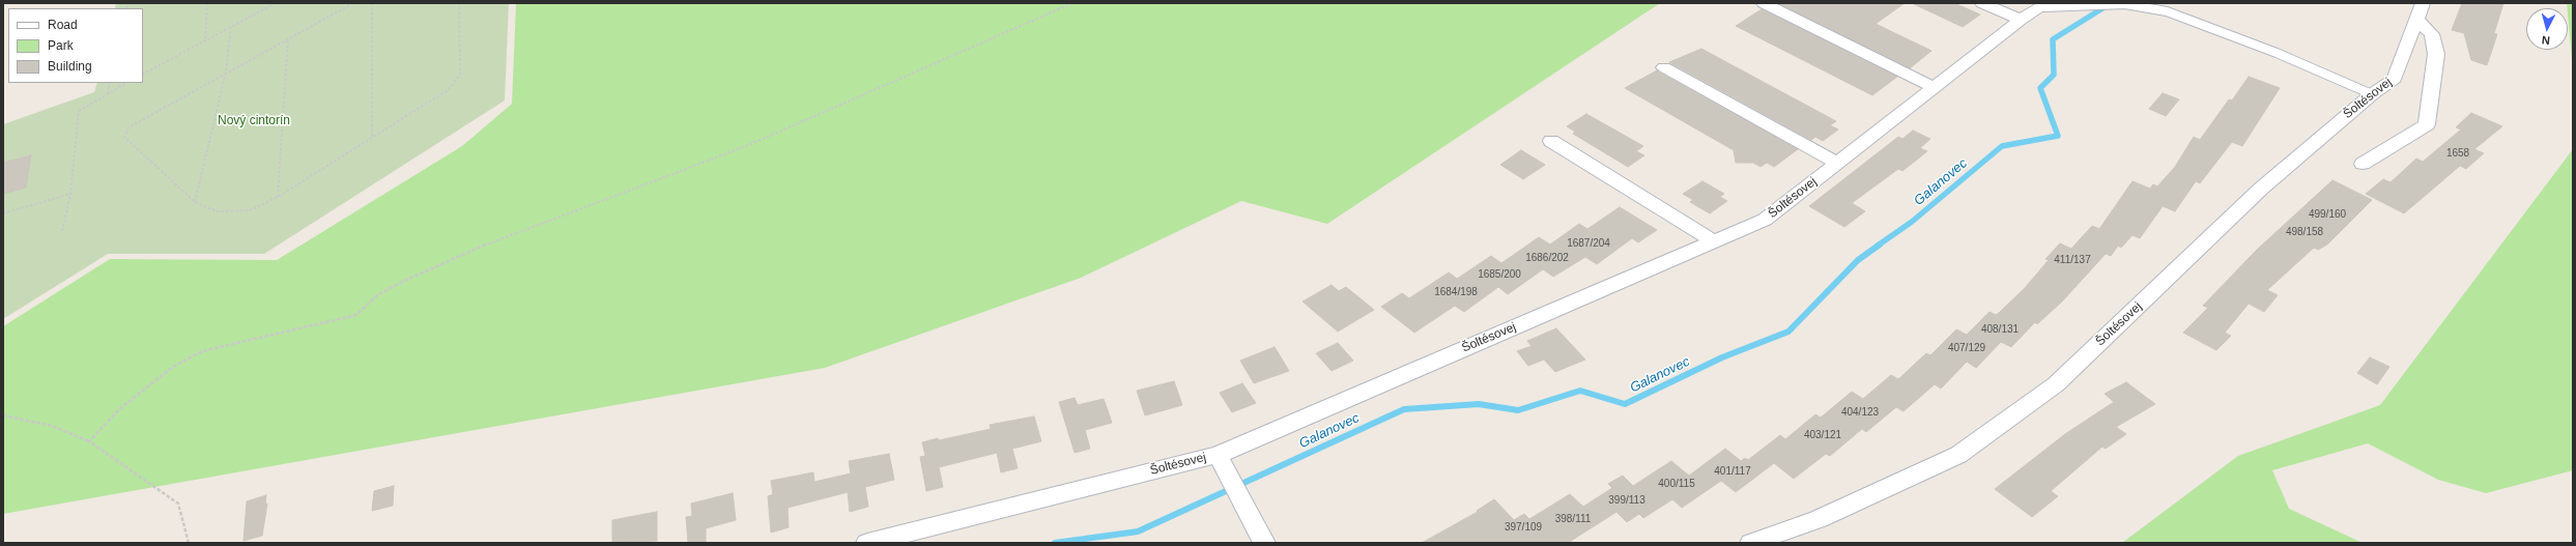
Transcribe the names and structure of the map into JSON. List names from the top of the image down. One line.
{"streets":{"street":["Šoltésovej"]},"water":["Galanovec"],"parks":["Nový cintorín"],"house_numbers":["1658","499/160","498/158","1687/204","1686/202","411/137","1685/200","1684/198","408/131","407/129","404/123","403/121","401/117","400/115","399/113","398/111","397/109"],"legend":["Road","Park","Building"],"north":"bottom"}
